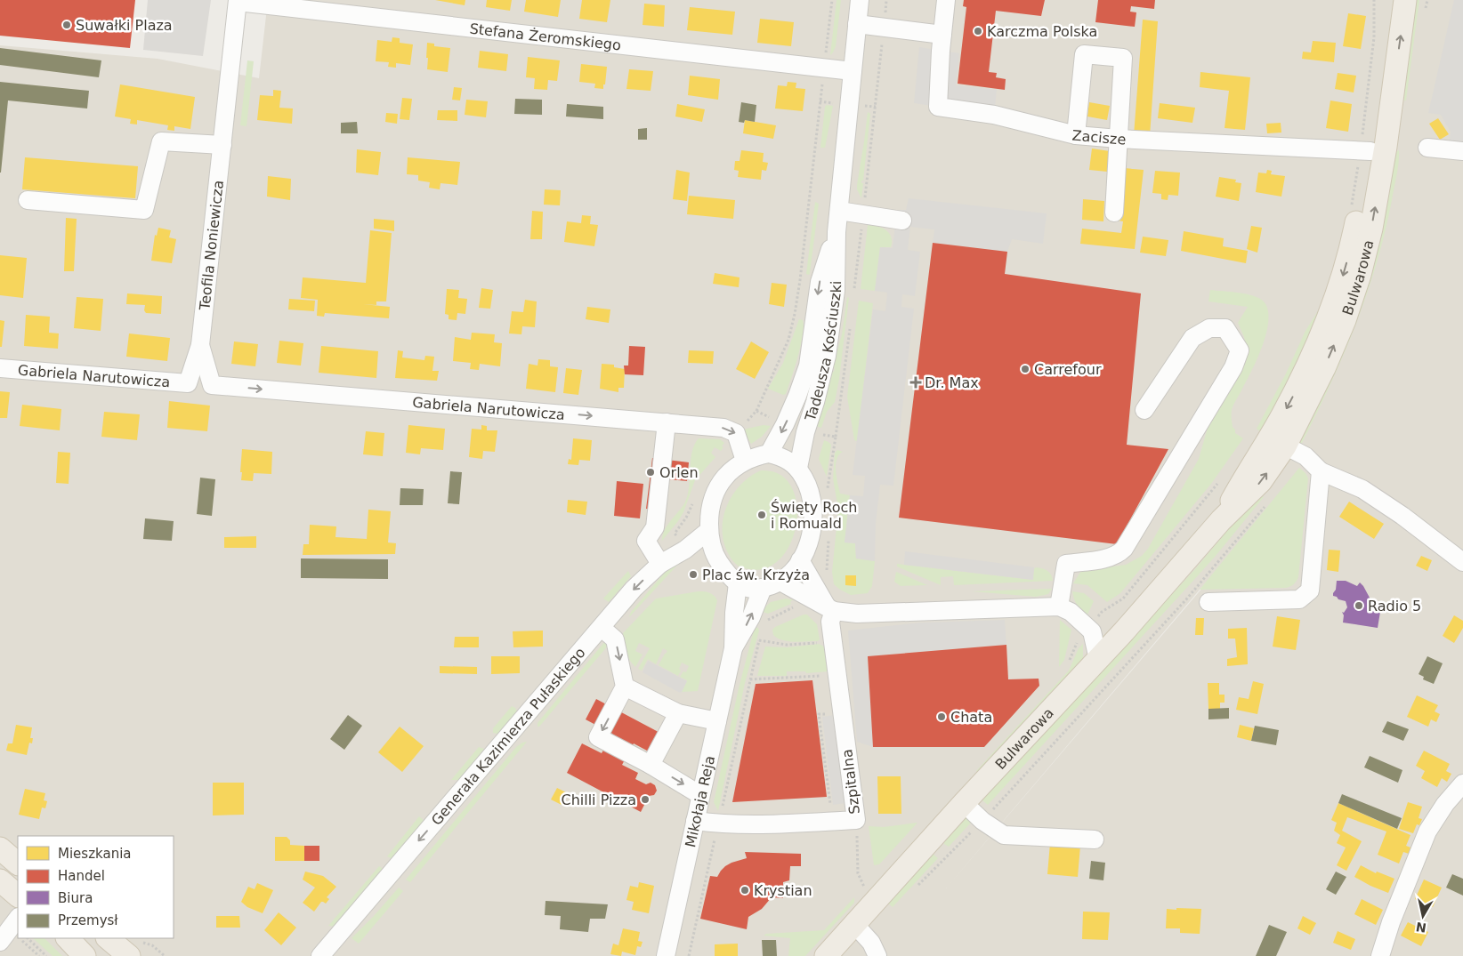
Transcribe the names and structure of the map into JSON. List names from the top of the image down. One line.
{"streets":{"main road":["Bulwarowa"],"street":["Stefana Żeromskiego","Zacisze","Teofila Noniewicza","Tadeusza Kościuszki","Gabriela Narutowicza","Generała Kazimierza Pułaskiego","Szpitalna","Mikołaja Reja"]},"crossings":[["Stefana Żeromskiego","Teofila Noniewicza"],["Stefana Żeromskiego","Tadeusza Kościuszki"],["Zacisze","Bulwarowa"],["Teofila Noniewicza","Gabriela Narutowicza"],["Tadeusza Kościuszki","Generała Kazimierza Pułaskiego"],["Szpitalna","Mikołaja Reja"]],"one_way":["Gabriela Narutowicza","Generała Kazimierza Pułaskiego"],"places":{"other":["Suwałki Plaza","Karczma Polska","Carrefour","Orlen","Święty Roch i Romuald","Plac św. Krzyża","Radio 5","Chata","Chilli Pizza","Krystian"],"health":["Dr. Max"]},"legend":["Mieszkania","Handel","Biura","Przemysł"],"north":"bottom"}
